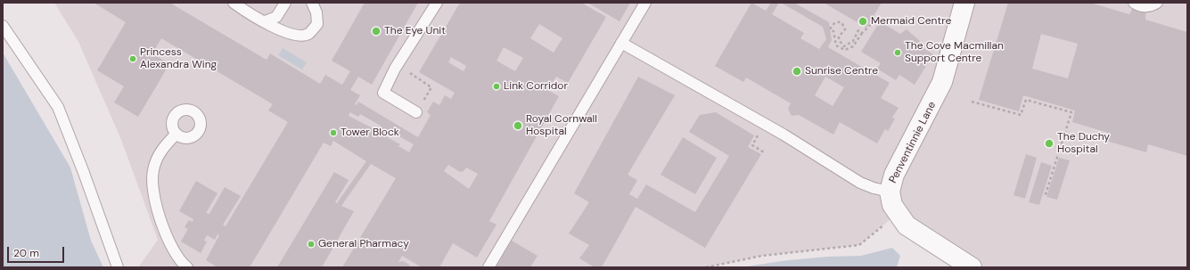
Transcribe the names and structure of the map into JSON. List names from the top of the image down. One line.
{"streets":{"street":["Penventinnie Lane"]},"places":["Mermaid Centre","The Eye Unit","The Cove Macmillan Support Centre","Princess Alexandra Wing","Sunrise Centre","Link Corridor","Royal Cornwall Hospital","Tower Block","The Duchy Hospital","General Pharmacy"],"scale_bar":"20 m"}
